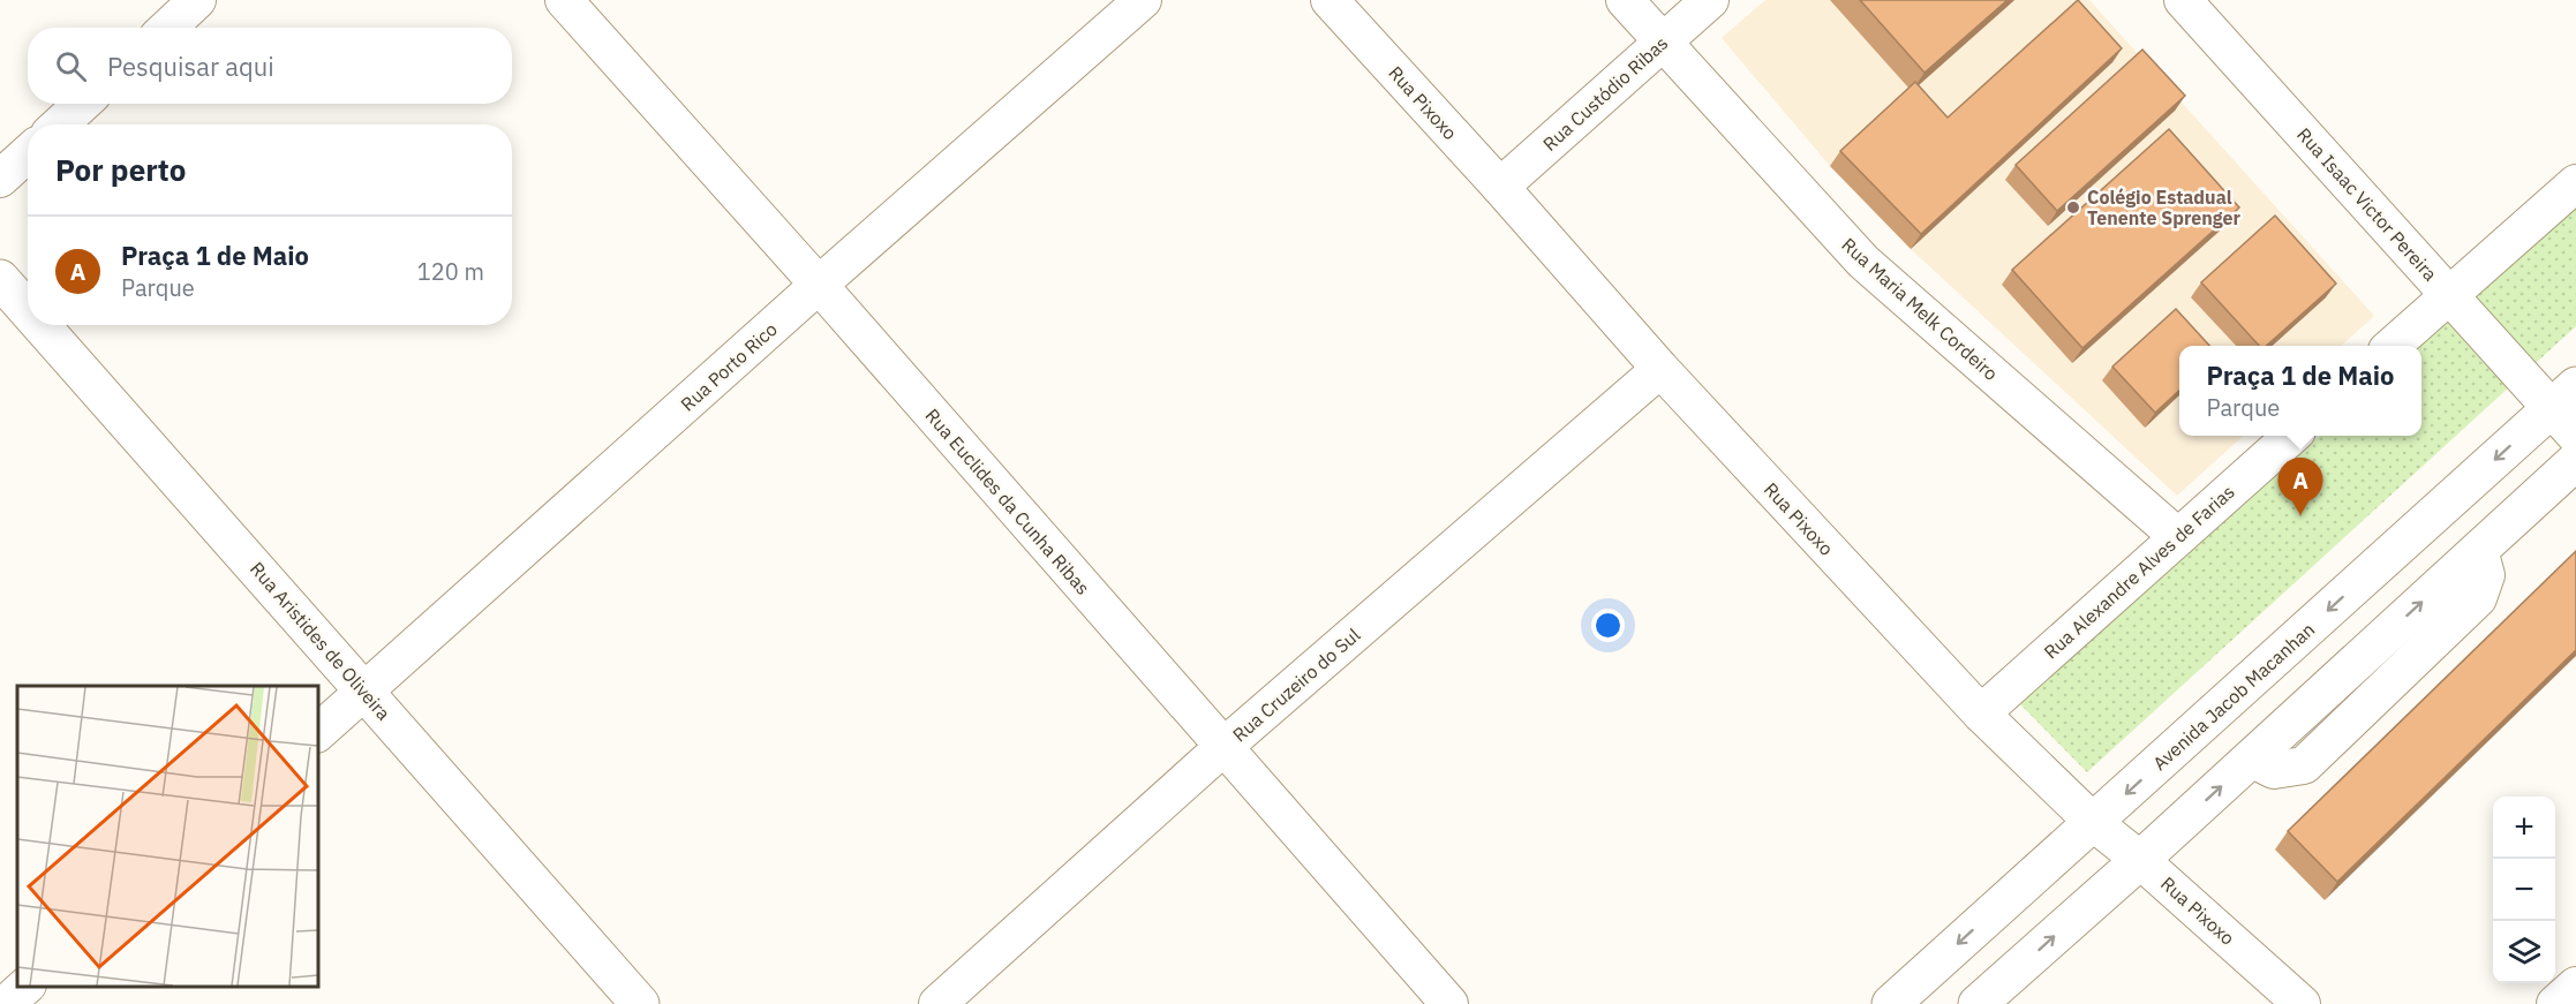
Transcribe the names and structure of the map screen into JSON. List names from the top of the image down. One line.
{"streets":{"main road":["Rua Aristides de Oliveira","Avenida Jacob Macanhan"],"street":["Rua Custódio Ribas","Rua Pixoxo","Rua Isaac Victor Pereira","Rua Maria Melk Cordeiro","Rua Porto Rico","Rua Euclides da Cunha Ribas","Rua Alexandre Alves de Farias","Rua Cruzeiro do Sul"]},"crossings":[["Rua Custódio Ribas","Rua Pixoxo"],["Rua Custódio Ribas","Rua Maria Melk Cordeiro"],["Rua Pixoxo","Rua Alexandre Alves de Farias"],["Rua Pixoxo","Rua Cruzeiro do Sul"],["Rua Pixoxo","Avenida Jacob Macanhan"],["Rua Isaac Victor Pereira","Avenida Jacob Macanhan"],["Rua Maria Melk Cordeiro","Rua Alexandre Alves de Farias"],["Rua Porto Rico","Rua Euclides da Cunha Ribas"],["Rua Porto Rico","Rua Aristides de Oliveira"],["Rua Euclides da Cunha Ribas","Rua Cruzeiro do Sul"]],"places":["Colégio Estadual Tenente Sprenger"],"page":{"search":"Pesquisar aqui","heading":"Por perto","list":[{"mark":"A","name":"Praça 1 de Maio","note":"Parque","value":"120 m"}],"popup":["Praça 1 de Maio","Parque"],"pins":"A","map_buttons":["+","−"]}}
